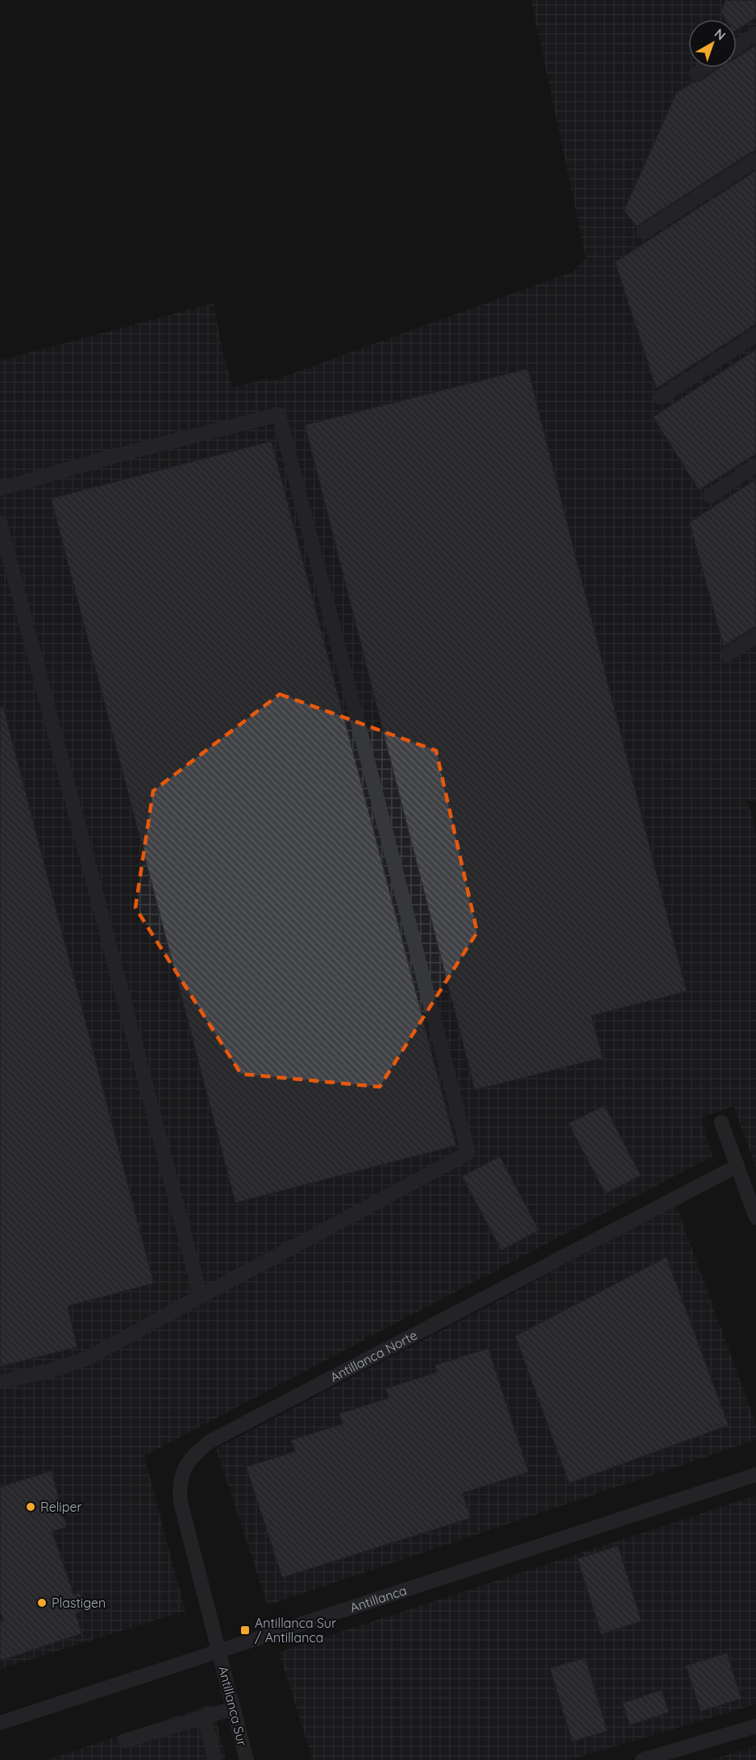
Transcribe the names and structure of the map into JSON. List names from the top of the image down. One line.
{"streets":{"street":["Antillanca Norte","Antillanca","Antillanca Sur"]},"crossings":[["Antillanca Norte","Antillanca"],["Antillanca Norte","Antillanca Sur"],["Antillanca","Antillanca Sur"]],"places":{"other":["Reliper","Plastigen"],"transit":["Antillanca Sur / Antillanca"]},"north":"top right"}
